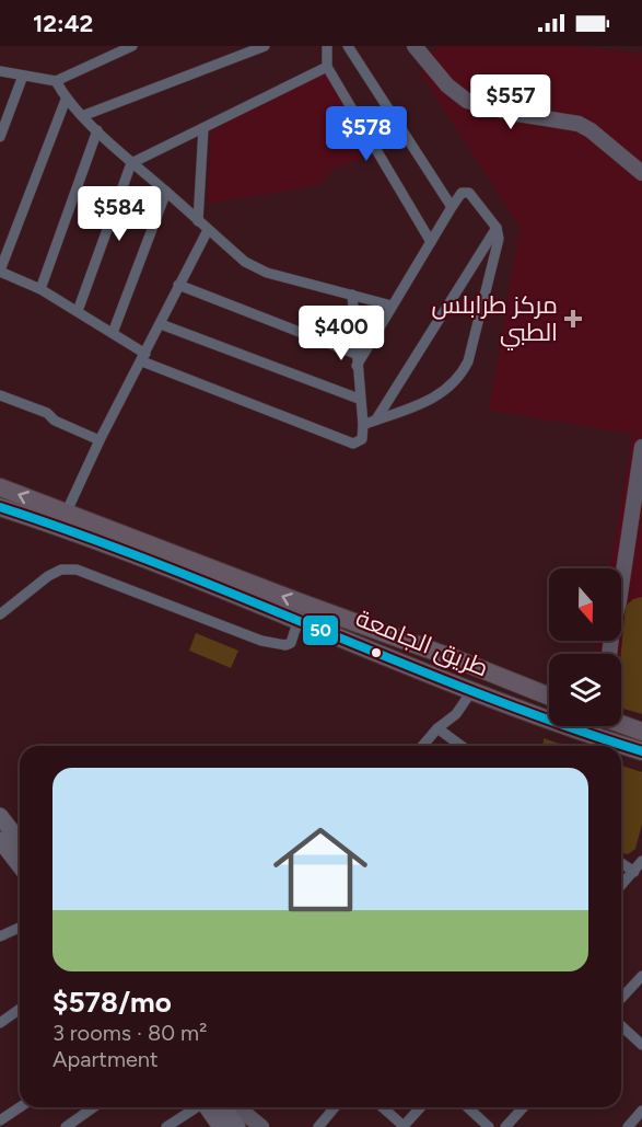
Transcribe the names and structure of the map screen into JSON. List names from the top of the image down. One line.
{"streets":{"highway":["طريق الجامعة"]},"places":{"health":["مركز طرابلس الطبي"]},"lines":["transit line 50"],"north":"bottom","page":{"status":"12:42","price":["$557","$578","$584","$400"],"list":[{"name":"$578/mo","note":"3 rooms · 80 m² · Apartment"}]}}
